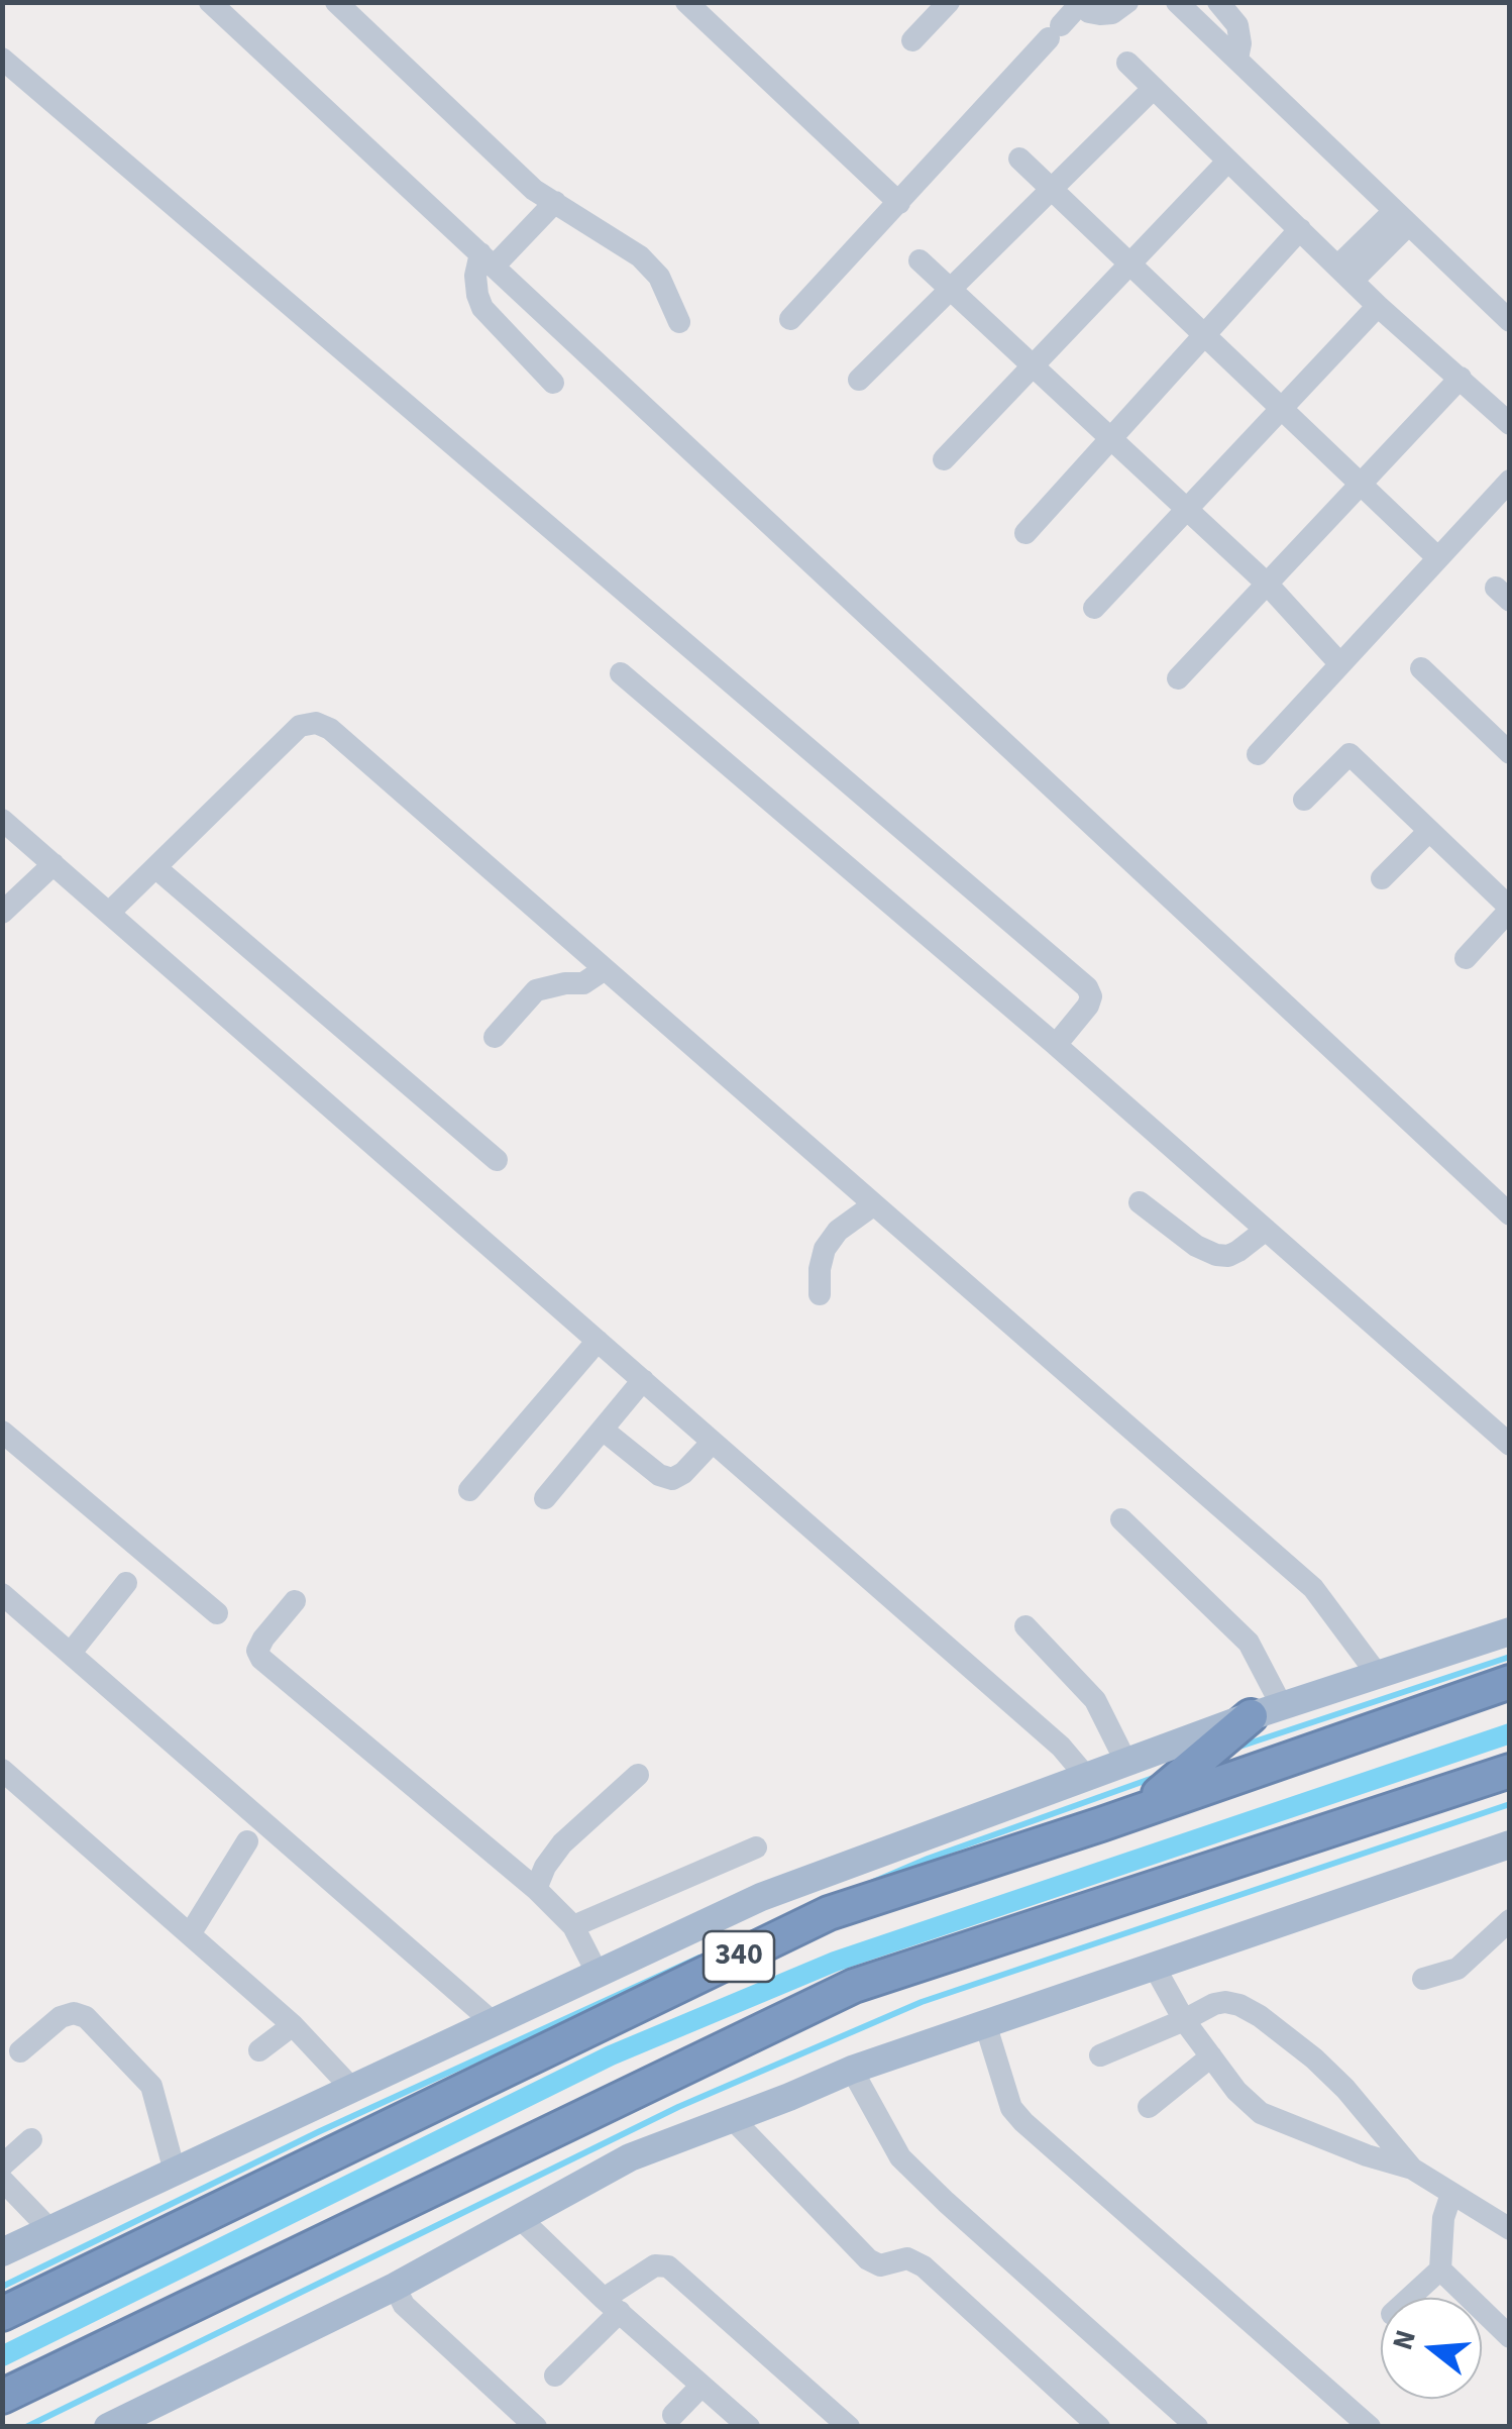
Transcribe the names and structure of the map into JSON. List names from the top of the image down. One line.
{"streets":{"highway":["340"]},"north":"left"}
